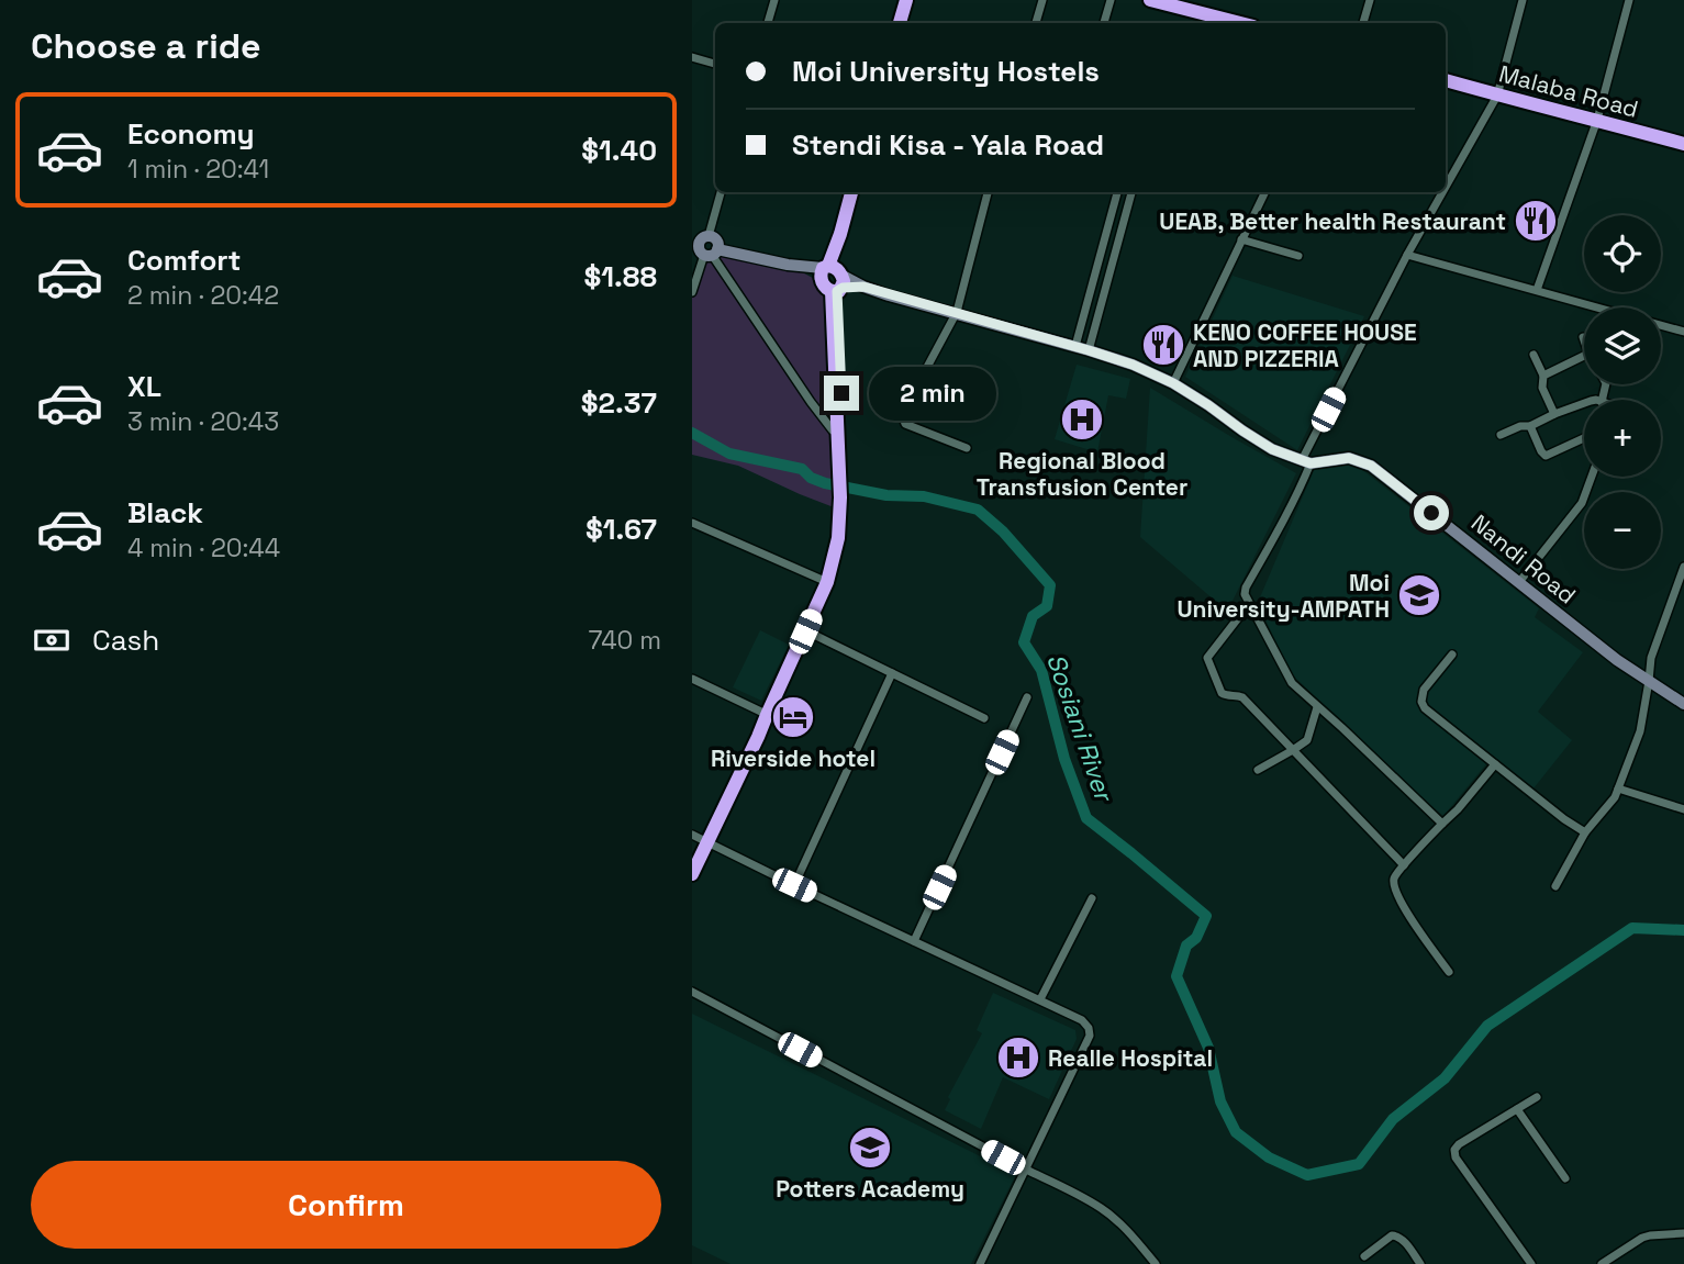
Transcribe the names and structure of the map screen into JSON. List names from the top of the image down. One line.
{"streets":{"highway":["Malaba Road"],"street":["Nandi Road"]},"water":["Sosiani River"],"places":{"restaurant":["UEAB, Better health Restaurant","KENO COFFEE HOUSE AND PIZZERIA"],"hospital":["Regional Blood Transfusion Center","Realle Hospital"],"school or university":["Moi University-AMPATH","Potters Academy"],"hotel":["Riverside hotel"]},"page":{"heading":"Choose a ride","banner":["Moi University Hostels","Stendi Kisa - Yala Road"],"list":[{"name":"Economy","note":"1 min · 20:41","value":"$1.40"},{"name":"Comfort","note":"2 min · 20:42","value":"$1.88"},{"name":"XL","note":"3 min · 20:43","value":"$2.37"},{"name":"Black","note":"4 min · 20:44","value":"$1.67"}],"map_buttons":["+","−"],"bubble":"2 min","pay":["Cash","740 m"],"buttons":"Confirm"}}
